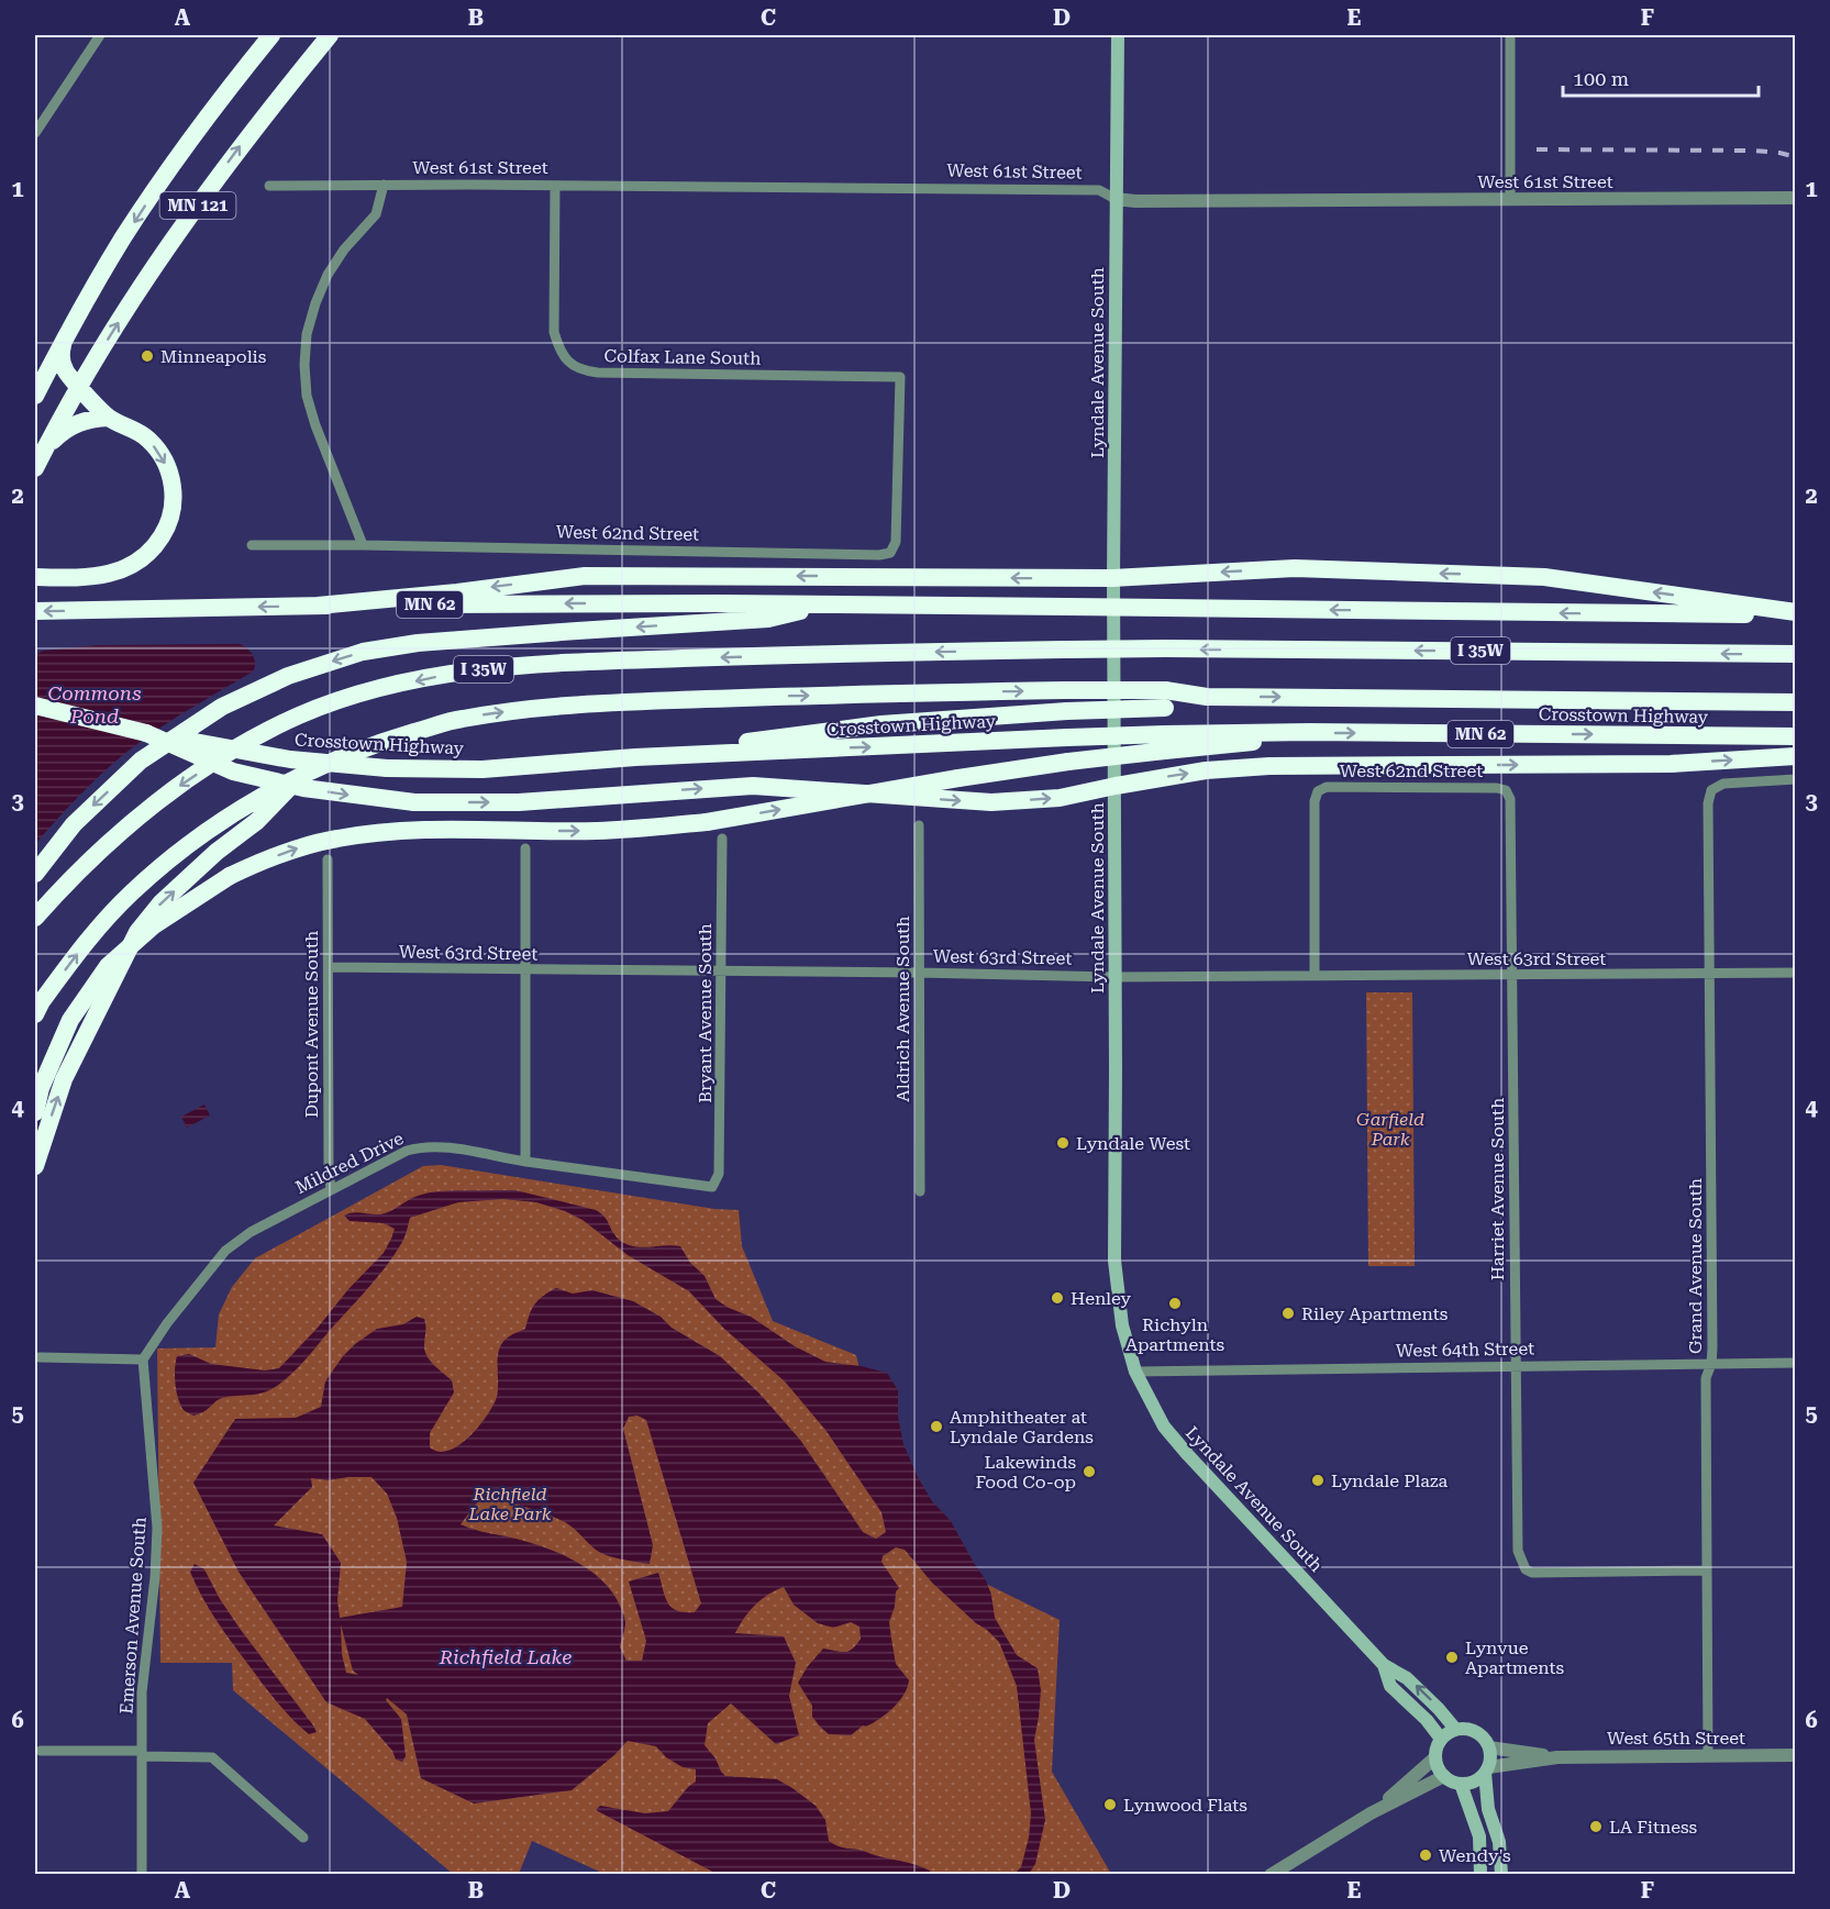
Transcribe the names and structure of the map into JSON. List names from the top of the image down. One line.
{"streets":{"highway":["MN 121","MN 62","I 35W","Crosstown Highway"],"main road":["Lyndale Avenue South"],"street":["West 61st Street","Colfax Lane South","West 62nd Street","West 63rd Street","Aldrich Avenue South","Bryant Avenue South","Dupont Avenue South","Mildred Drive","Harriet Avenue South","Grand Avenue South","West 64th Street","Emerson Avenue South","West 65th Street"]},"crossings":[["West 61st Street","Colfax Lane South"],["West 61st Street","Lyndale Avenue South"],["Colfax Lane South","West 62nd Street"],["Lyndale Avenue South","West 63rd Street"],["Lyndale Avenue South","West 64th Street"],["Lyndale Avenue South","West 65th Street"],["West 62nd Street","West 63rd Street"],["West 62nd Street","Harriet Avenue South"],["West 63rd Street","Aldrich Avenue South"],["West 63rd Street","Bryant Avenue South"],["West 63rd Street","Dupont Avenue South"],["West 63rd Street","Harriet Avenue South"],["West 63rd Street","Grand Avenue South"],["Bryant Avenue South","Mildred Drive"],["Dupont Avenue South","Mildred Drive"],["Mildred Drive","Emerson Avenue South"],["Harriet Avenue South","Grand Avenue South"],["Harriet Avenue South","West 64th Street"],["Grand Avenue South","West 64th Street"],["Grand Avenue South","West 65th Street"]],"water":["Commons Pond","Richfield Lake"],"parks":["Garfield Park","Richfield Lake Park"],"places":["Minneapolis","Lyndale West","Henley","Richyln Apartments","Riley Apartments","Amphitheater at Lyndale Gardens","Lakewinds Food Co-op","Lyndale Plaza","Lynvue Apartments","Lynwood Flats","LA Fitness","Wendy's"],"scale_bar":"100 m","grid":{"columns":["A","B","C","D","E","F"],"rows":["1","2","3","4","5","6"]}}
